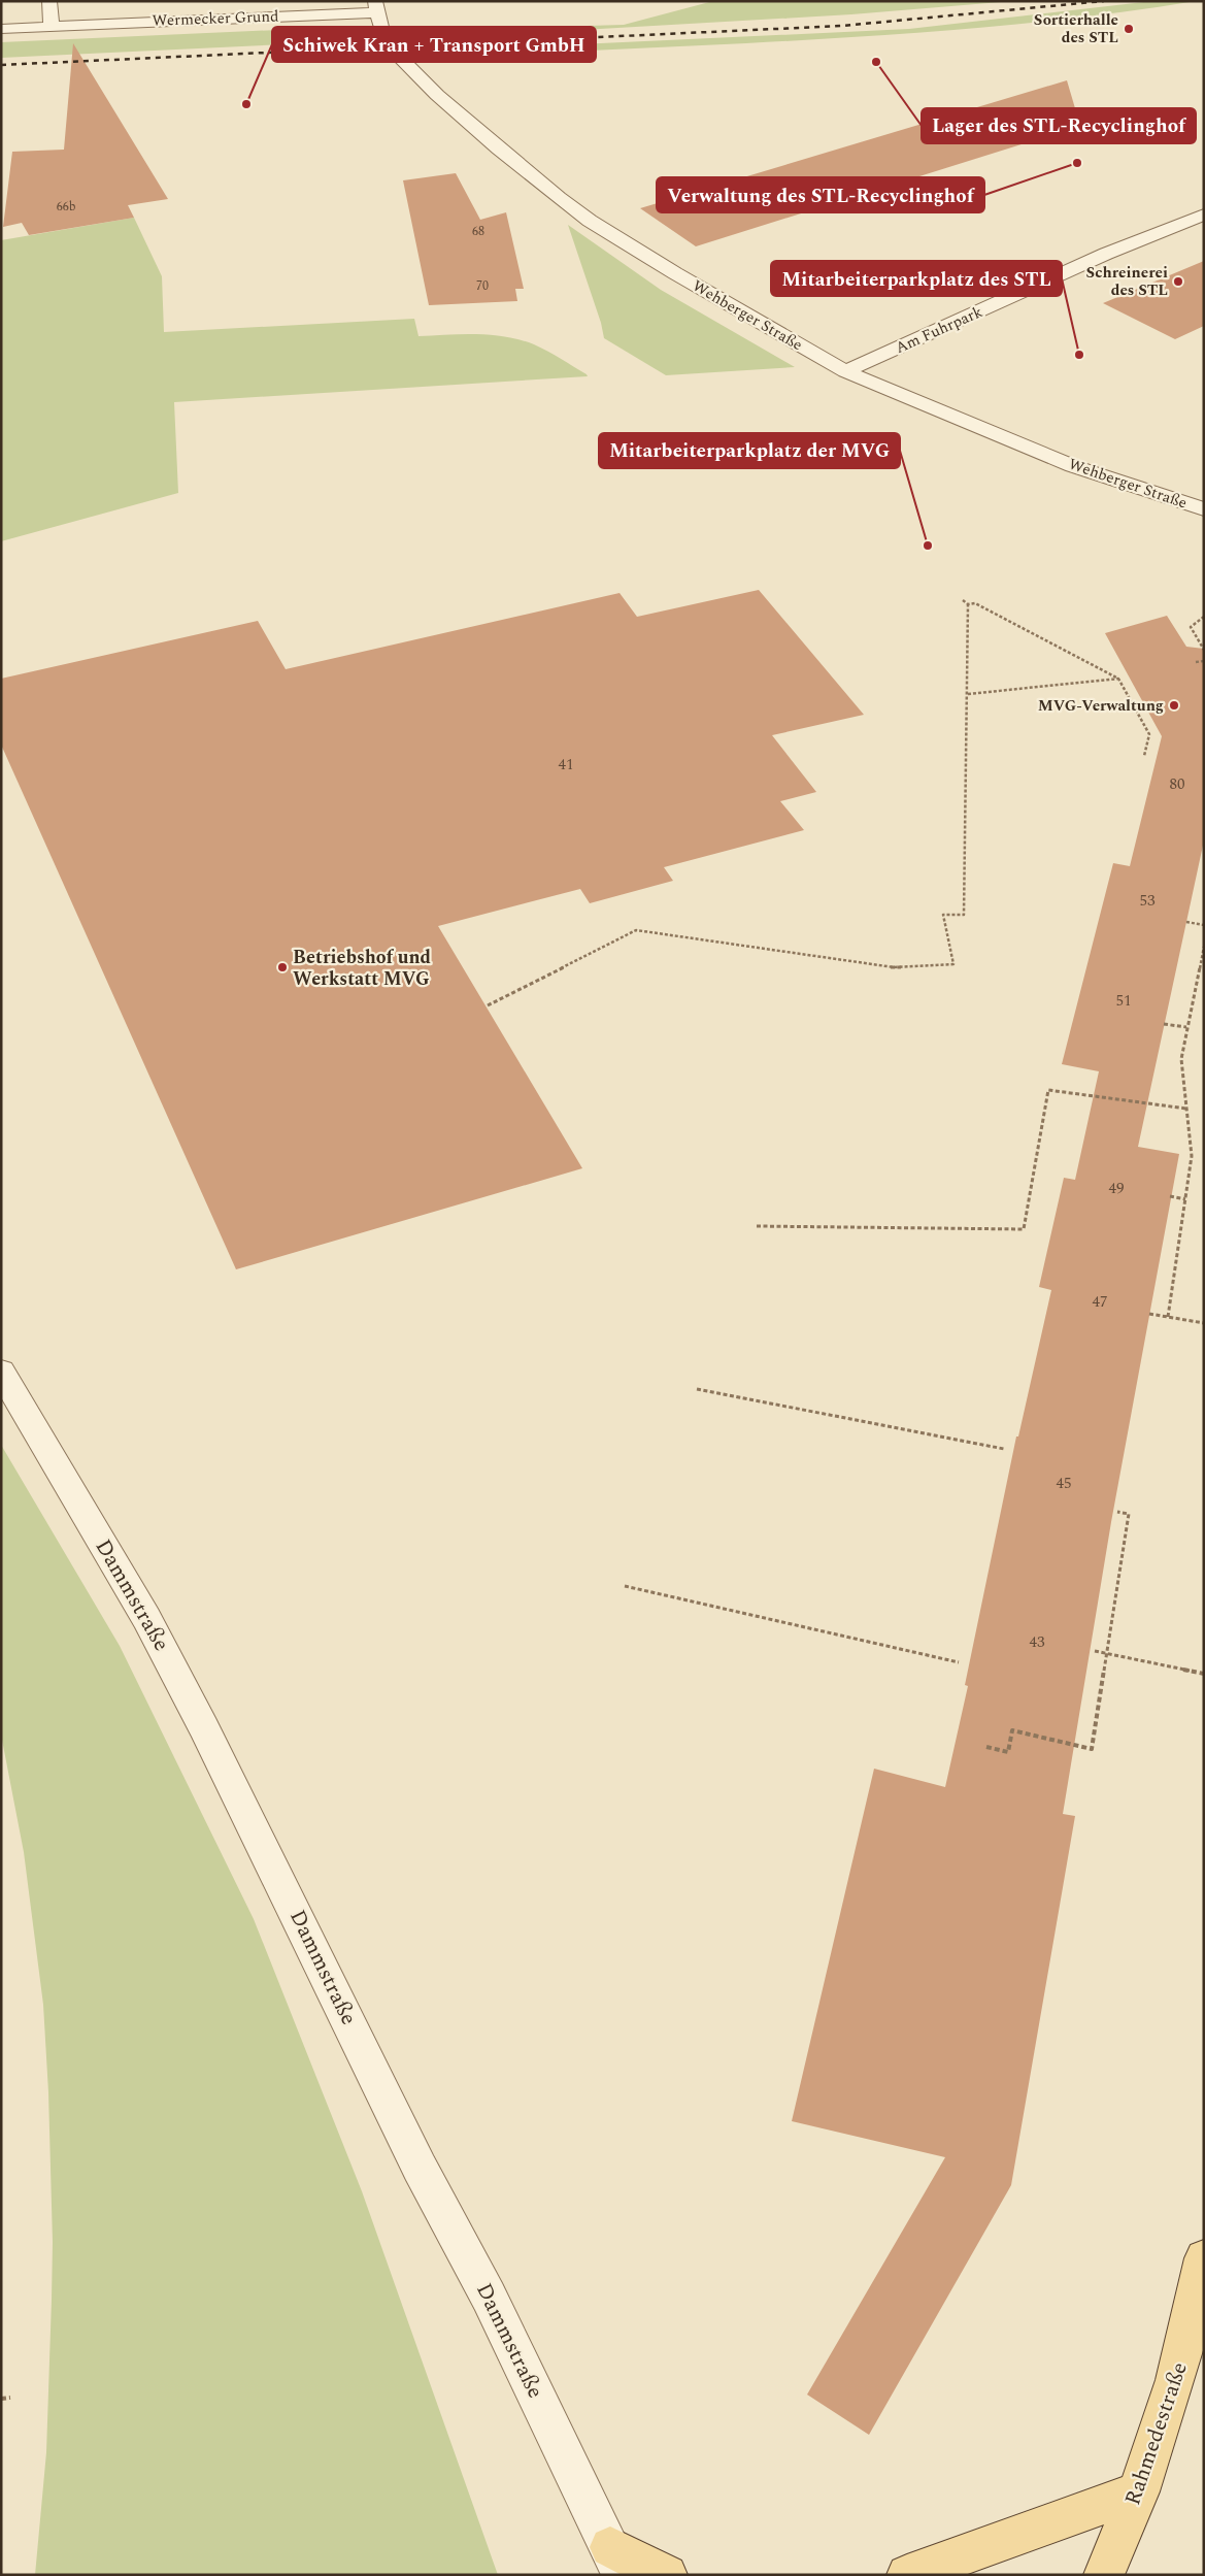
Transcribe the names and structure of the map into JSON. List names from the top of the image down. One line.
{"streets":{"main road":["Rahmedestraße"],"street":["Wermecker Grund","Wehberger Straße","Am Fuhrpark","Dammstraße"]},"crossings":[["Wermecker Grund","Wehberger Straße"],["Wehberger Straße","Am Fuhrpark"]],"places":["Sortierhalle des STL","Lager des STL-Recyclinghof","Schiwek Kran + Transport GmbH","Verwaltung des STL-Recyclinghof","Schreinerei des STL","Mitarbeiterparkplatz des STL","Mitarbeiterparkplatz der MVG","MVG-Verwaltung","Betriebshof und Werkstatt MVG"],"house_numbers":["66b","68","70","41","80","53","51","49","47","45","43"]}
